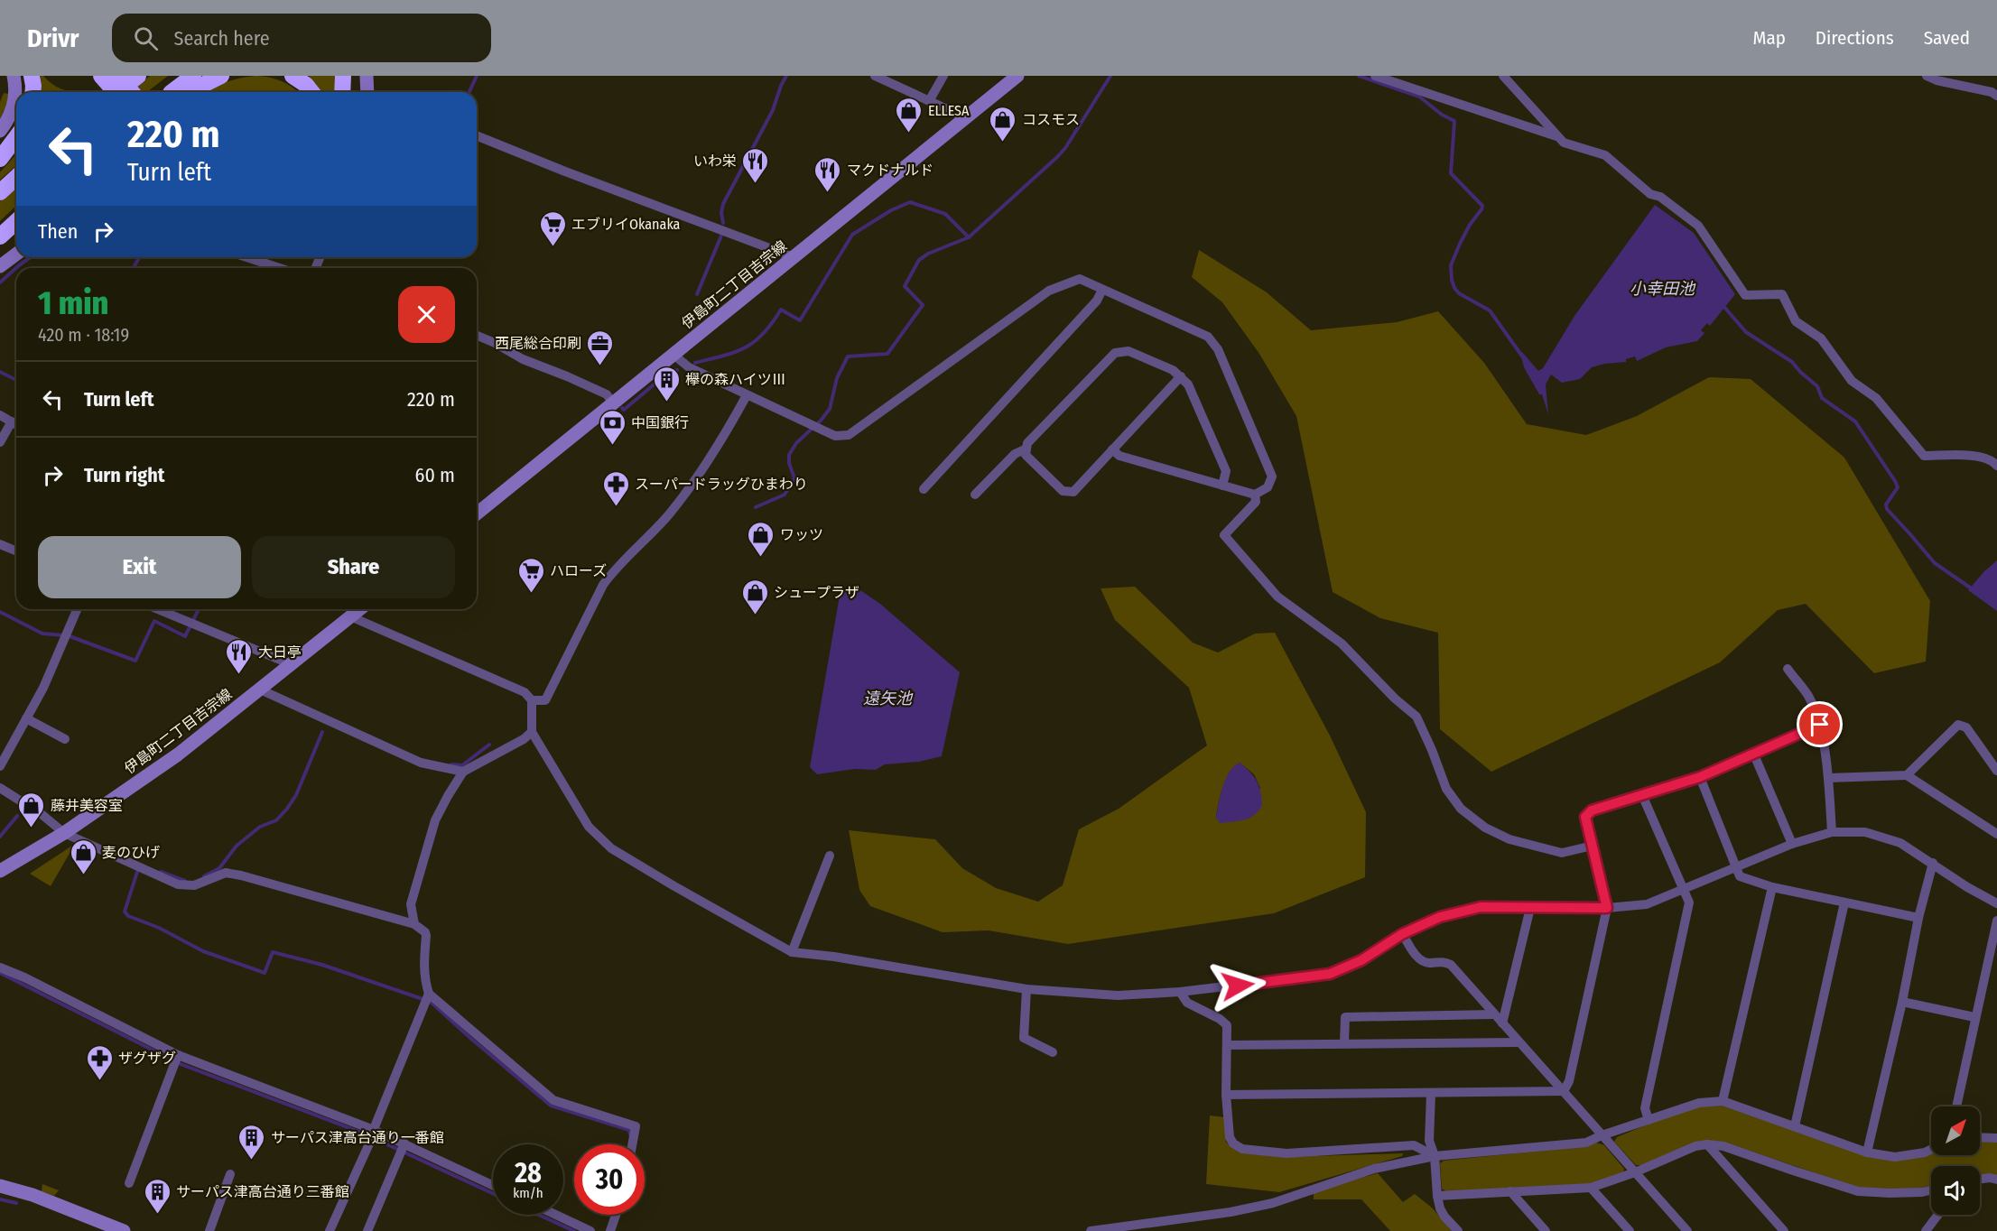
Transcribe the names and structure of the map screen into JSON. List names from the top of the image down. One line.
{"streets":{"street":["伊島町二丁目吉宗線"]},"water":["小幸田池","遠矢池"],"places":{"shop":["ELLESA","コスモス","ワッツ","シュープラザ","藤井美容室","麦のひげ"],"restaurant":["いわ栄","マクドナルド","大日亭"],"supermarket":["エブリイOkanaka","ハローズ"],"office":["西尾総合印刷"],"building":["欅の森ハイツⅢ","サーパス津高台通り一番館","サーパス津高台通り三番館"],"bank":["中国銀行"],"pharmacy":["スーパードラッグひまわり","ザグザグ"]},"north":"top right","page":{"header":"Drivr","search":"Search here","nav":["Map","Directions","Saved"],"turn":["220 m","Turn left"],"then":"Then","heading":["1 min","420 m · 18:19"],"list":[{"name":"Turn left","value":"220 m"},{"name":"Turn right","value":"60 m"}],"buttons":["Exit","Share"],"speed":"28 km/h","limit":"30"}}
